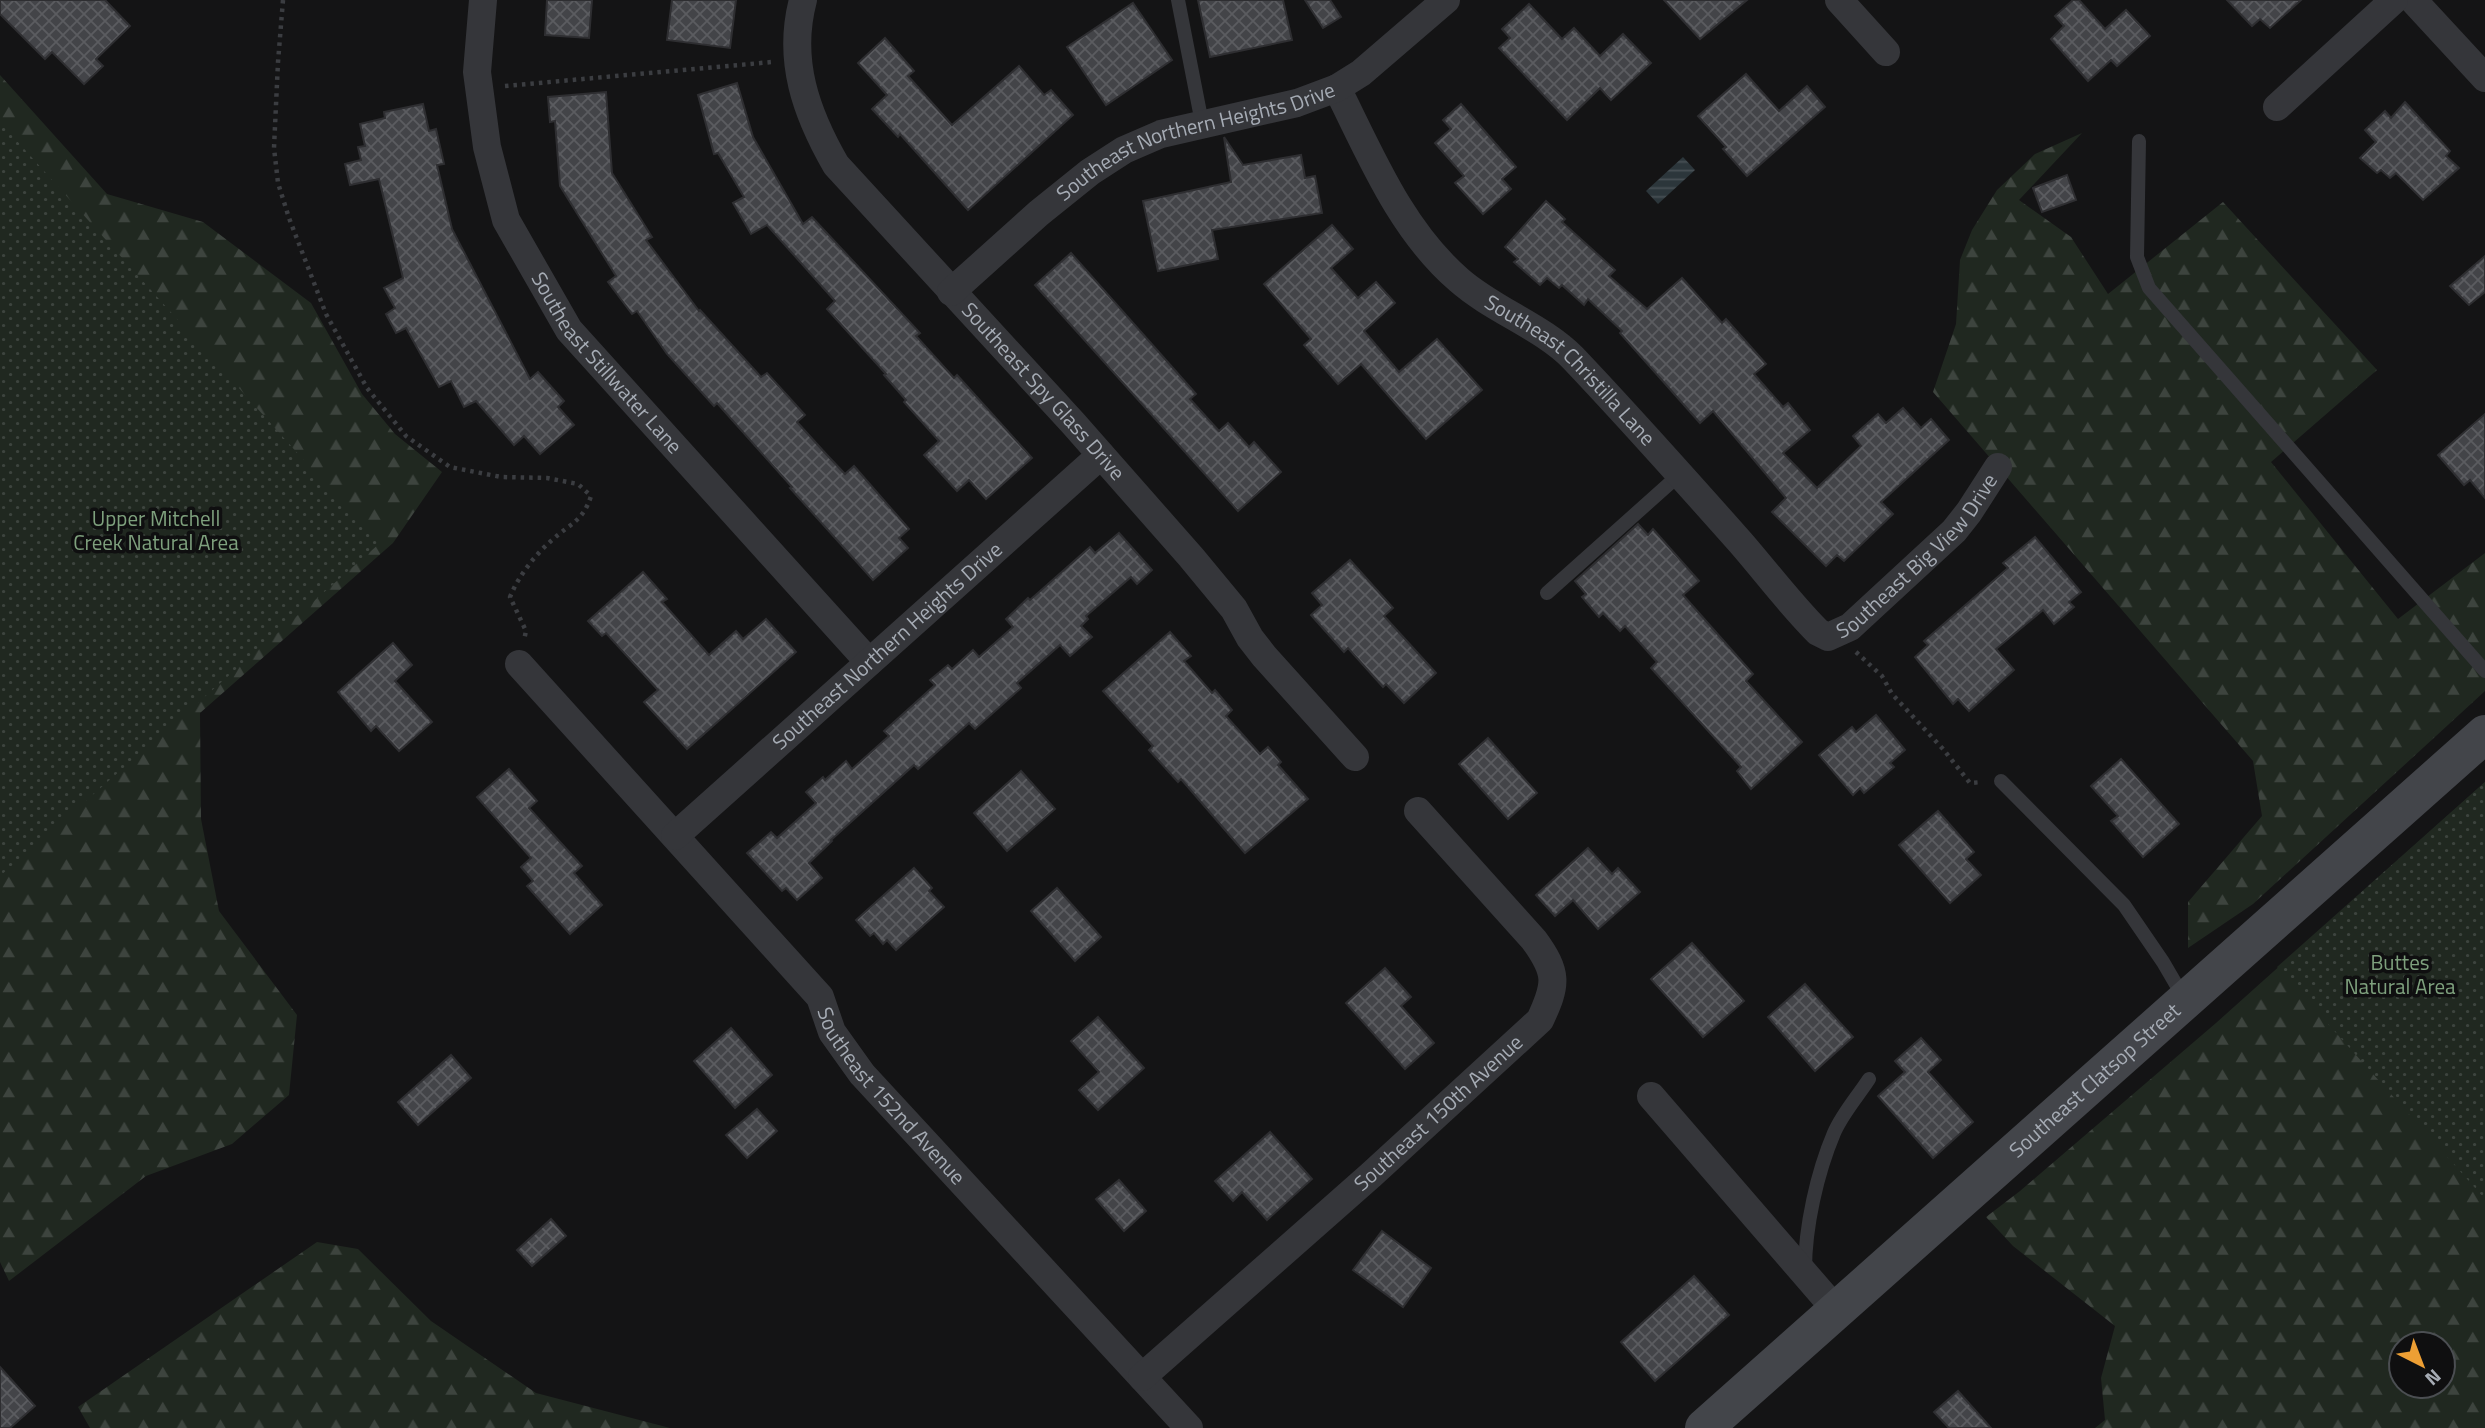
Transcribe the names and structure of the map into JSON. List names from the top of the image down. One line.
{"streets":{"street":["Southeast Northern Heights Drive","Southeast Stillwater Lane","Southeast Christilla Lane","Southeast Spy Glass Drive","Southeast Big View Drive","Southeast Clatsop Street","Southeast 152nd Avenue","Southeast 150th Avenue"]},"crossings":[["Southeast Northern Heights Drive","Southeast Stillwater Lane"],["Southeast Northern Heights Drive","Southeast Christilla Lane"],["Southeast Northern Heights Drive","Southeast Spy Glass Drive"],["Southeast Northern Heights Drive","Southeast 152nd Avenue"],["Southeast Christilla Lane","Southeast Big View Drive"],["Southeast 152nd Avenue","Southeast 150th Avenue"]],"parks":["Upper Mitchell Creek Natural Area","Buttes Natural Area"],"north":"bottom right"}
